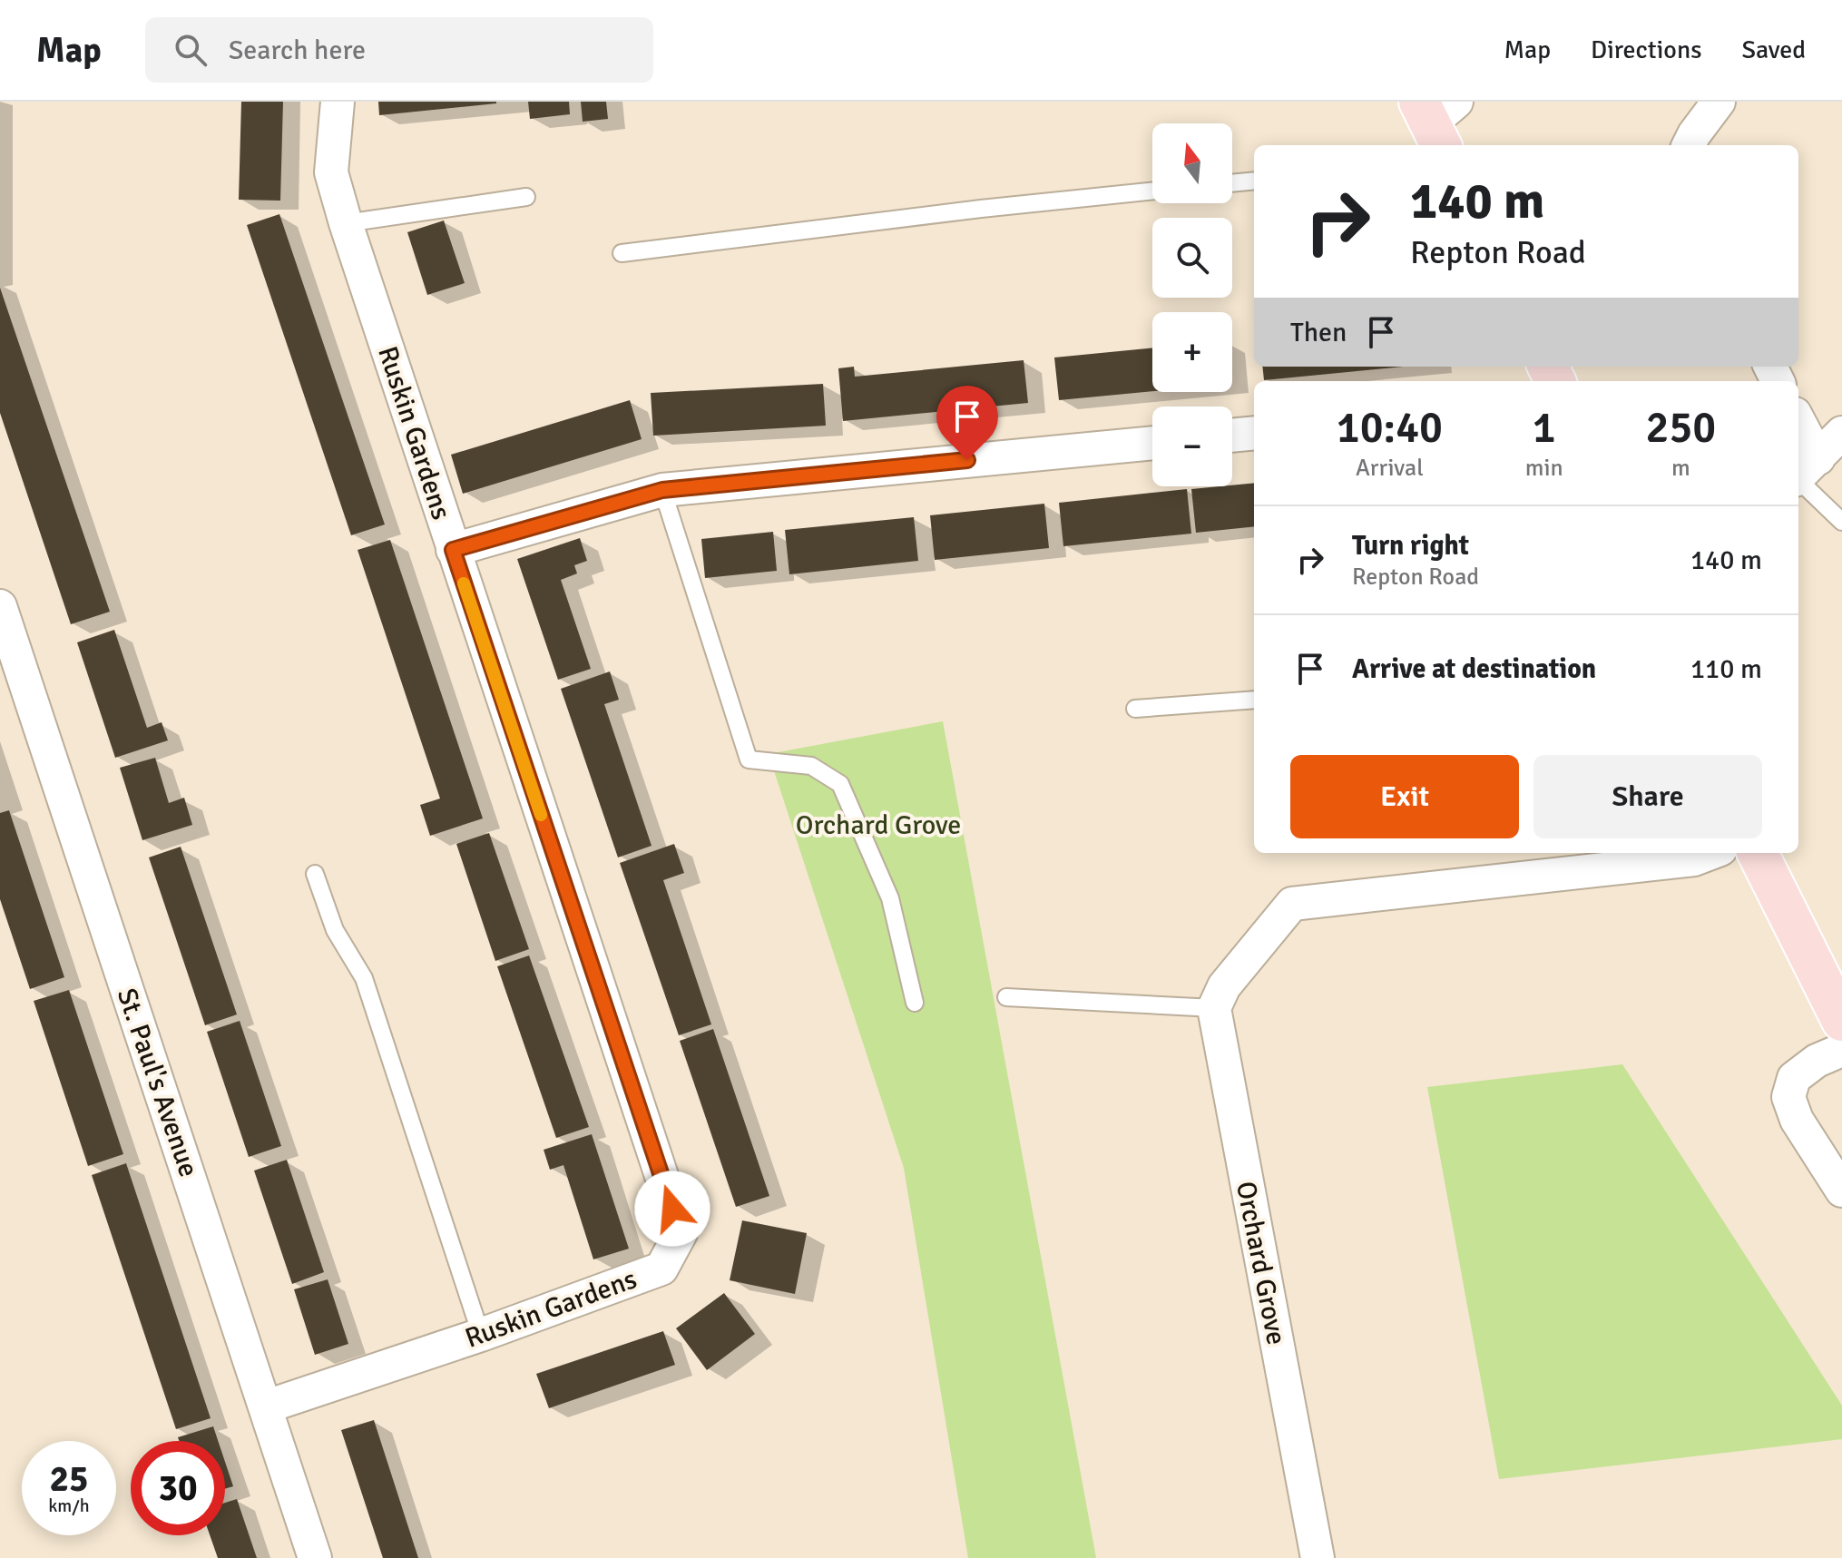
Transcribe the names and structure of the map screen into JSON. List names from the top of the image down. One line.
{"streets":{"street":["Ruskin Gardens","St. Paul's Avenue","Orchard Grove"]},"crossings":[["Ruskin Gardens","St. Paul's Avenue"]],"parks":["Orchard Grove"],"north":"top","page":{"header":"Map","search":"Search here","nav":["Map","Directions","Saved"],"map_buttons":["+","−"],"turn":["140 m","Repton Road"],"then":"Then","eta":["10:40","Arrival","1","min","250","m"],"list":[{"name":"Turn right","note":"Repton Road","value":"140 m"},{"name":"Arrive at destination","value":"110 m"}],"buttons":["Exit","Share"],"speed":"25 km/h","limit":"30"}}
